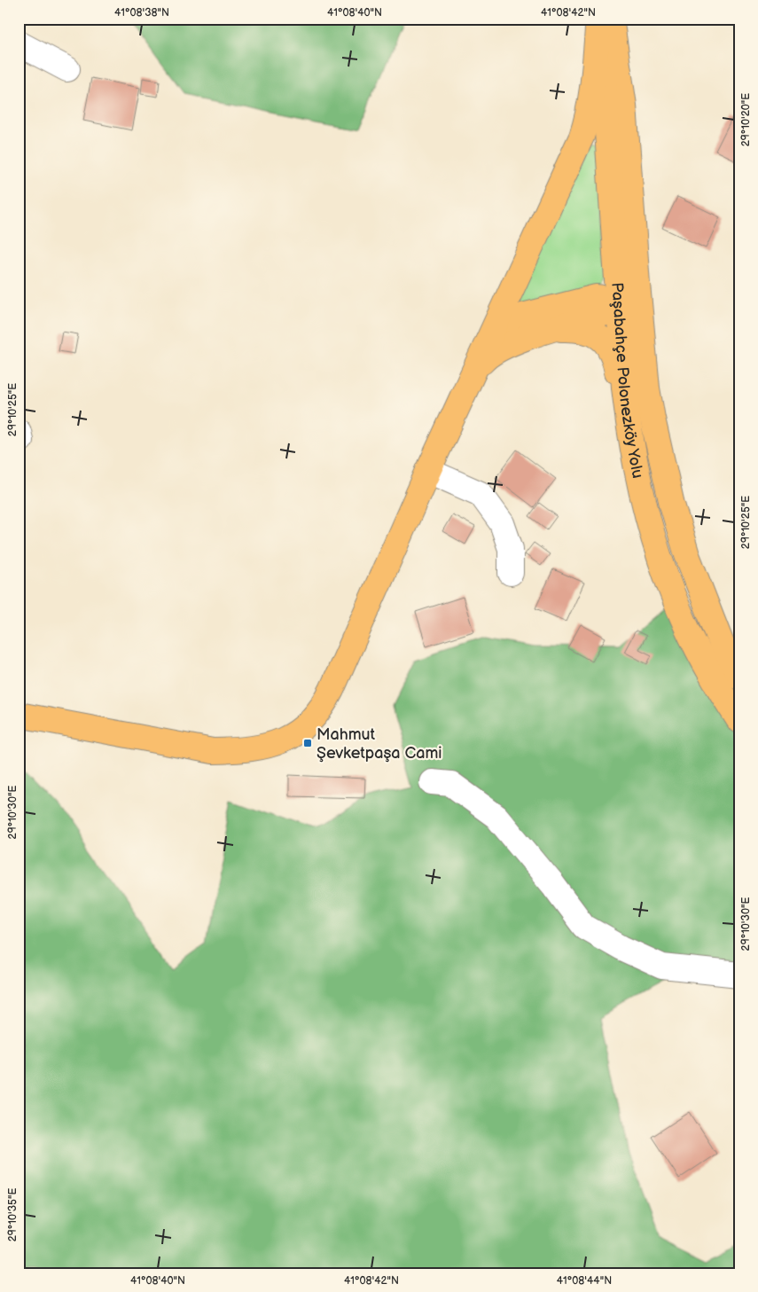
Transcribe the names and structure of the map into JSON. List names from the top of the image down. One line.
{"streets":{"main road":["Paşabahçe Polonezköy Yolu"]},"places":{"transit":["Mahmut Şevketpaşa Cami"]},"coordinates":["41°08'38\"N","41°08'40\"N","41°08'42\"N","29°10'20\"E","29°10'25\"E","29°10'30\"E","29°10'35\"E","41°08'44\"N"]}
